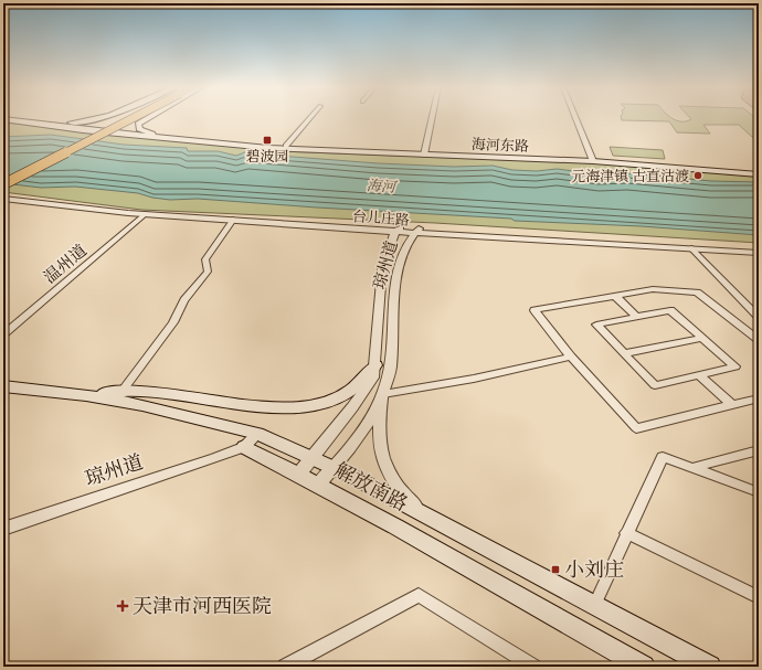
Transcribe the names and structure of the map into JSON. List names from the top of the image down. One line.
{"streets":{"main road":["海河东路","解放南路"],"street":["台儿庄路","温州道","琼州道"]},"crossings":[["台儿庄路","温州道"],["台儿庄路","琼州道"],["琼州道","解放南路"]],"water":["海河"],"places":{"transit":["碧波园","小刘庄"],"other":["元海津镇 古直沽渡"],"health":["天津市河西医院"]}}
